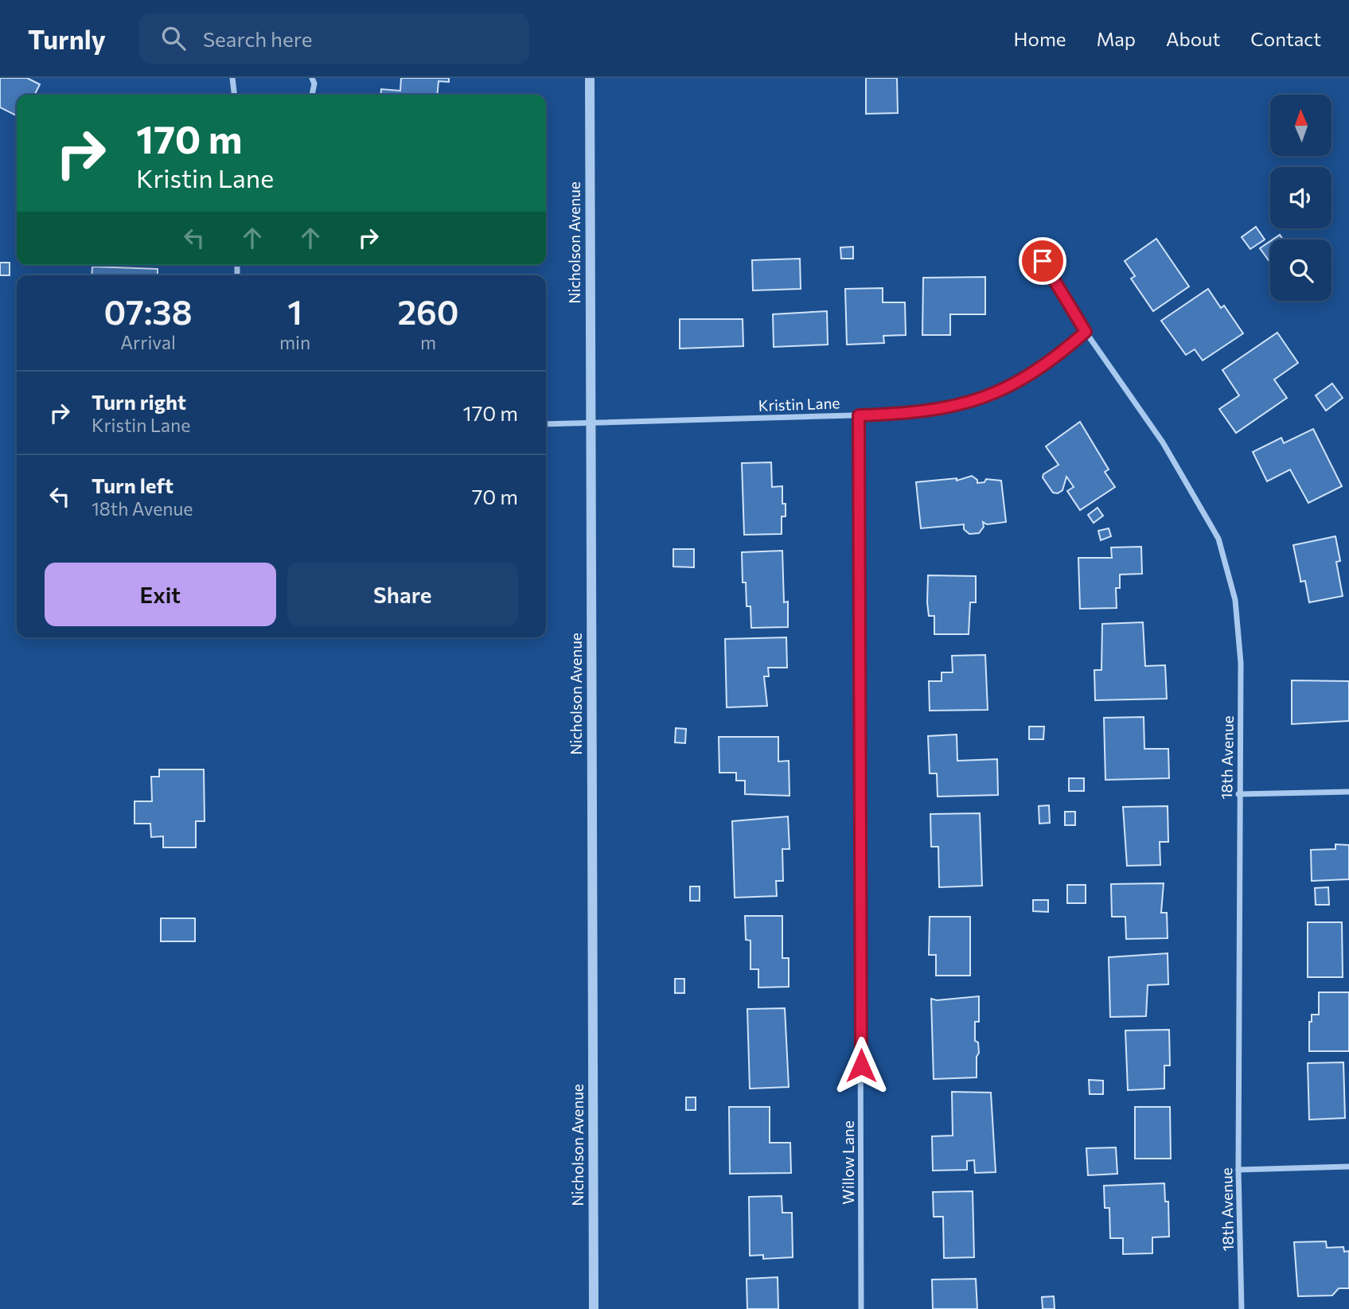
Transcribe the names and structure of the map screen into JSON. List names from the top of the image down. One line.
{"streets":{"street":["Nicholson Avenue","Kristin Lane","18th Avenue","Willow Lane"]},"crossings":[["Nicholson Avenue","Kristin Lane"],["Kristin Lane","18th Avenue"],["Kristin Lane","Willow Lane"]],"north":"top","page":{"header":"Turnly","search":"Search here","nav":["Home","Map","About","Contact"],"turn":["170 m","Kristin Lane"],"eta":["07:38","Arrival","1","min","260","m"],"list":[{"name":"Turn right","note":"Kristin Lane","value":"170 m"},{"name":"Turn left","note":"18th Avenue","value":"70 m"}],"buttons":["Exit","Share"]}}
